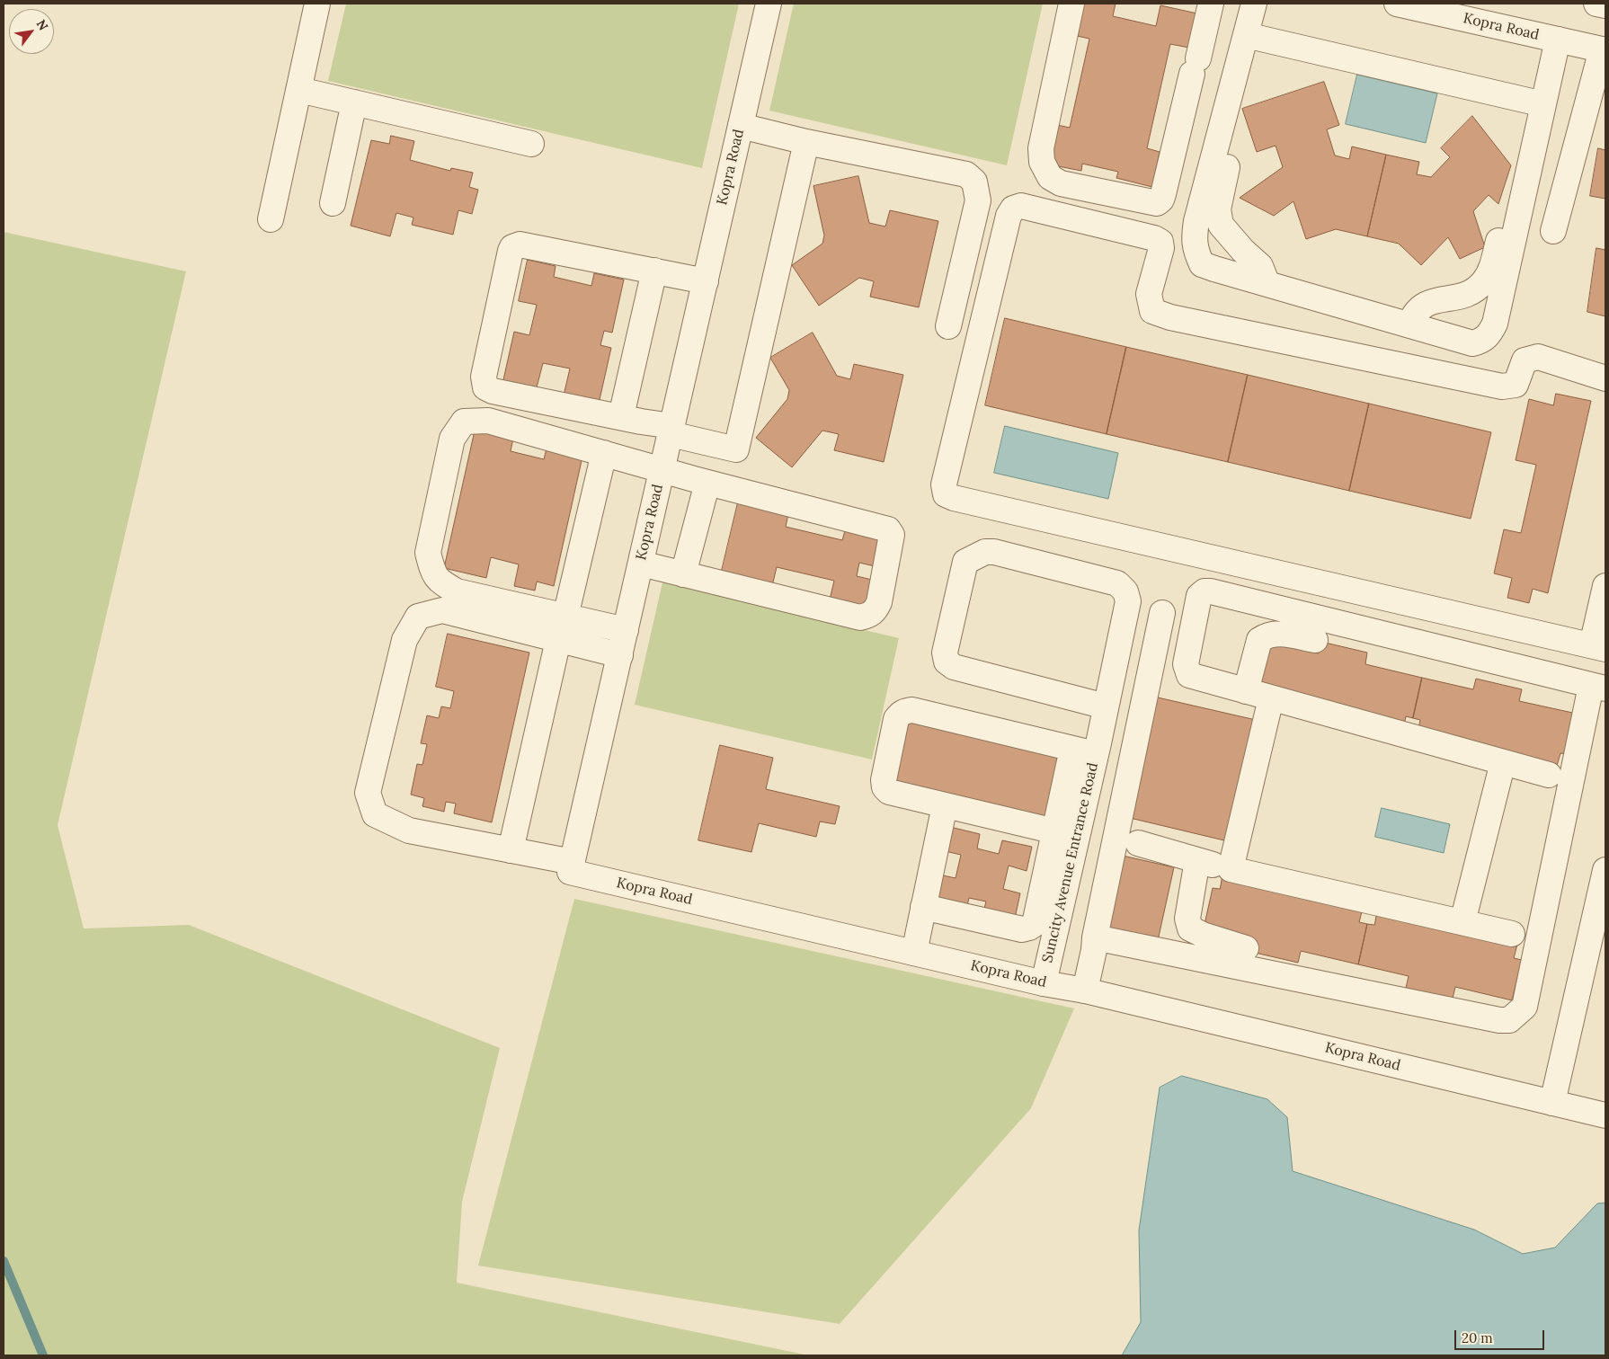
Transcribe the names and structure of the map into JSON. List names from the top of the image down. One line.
{"streets":{"street":["Kopra Road","Suncity Avenue Entrance Road"]},"crossings":[["Kopra Road","Suncity Avenue Entrance Road"]],"scale_bar":"20 m","north":"top right"}
